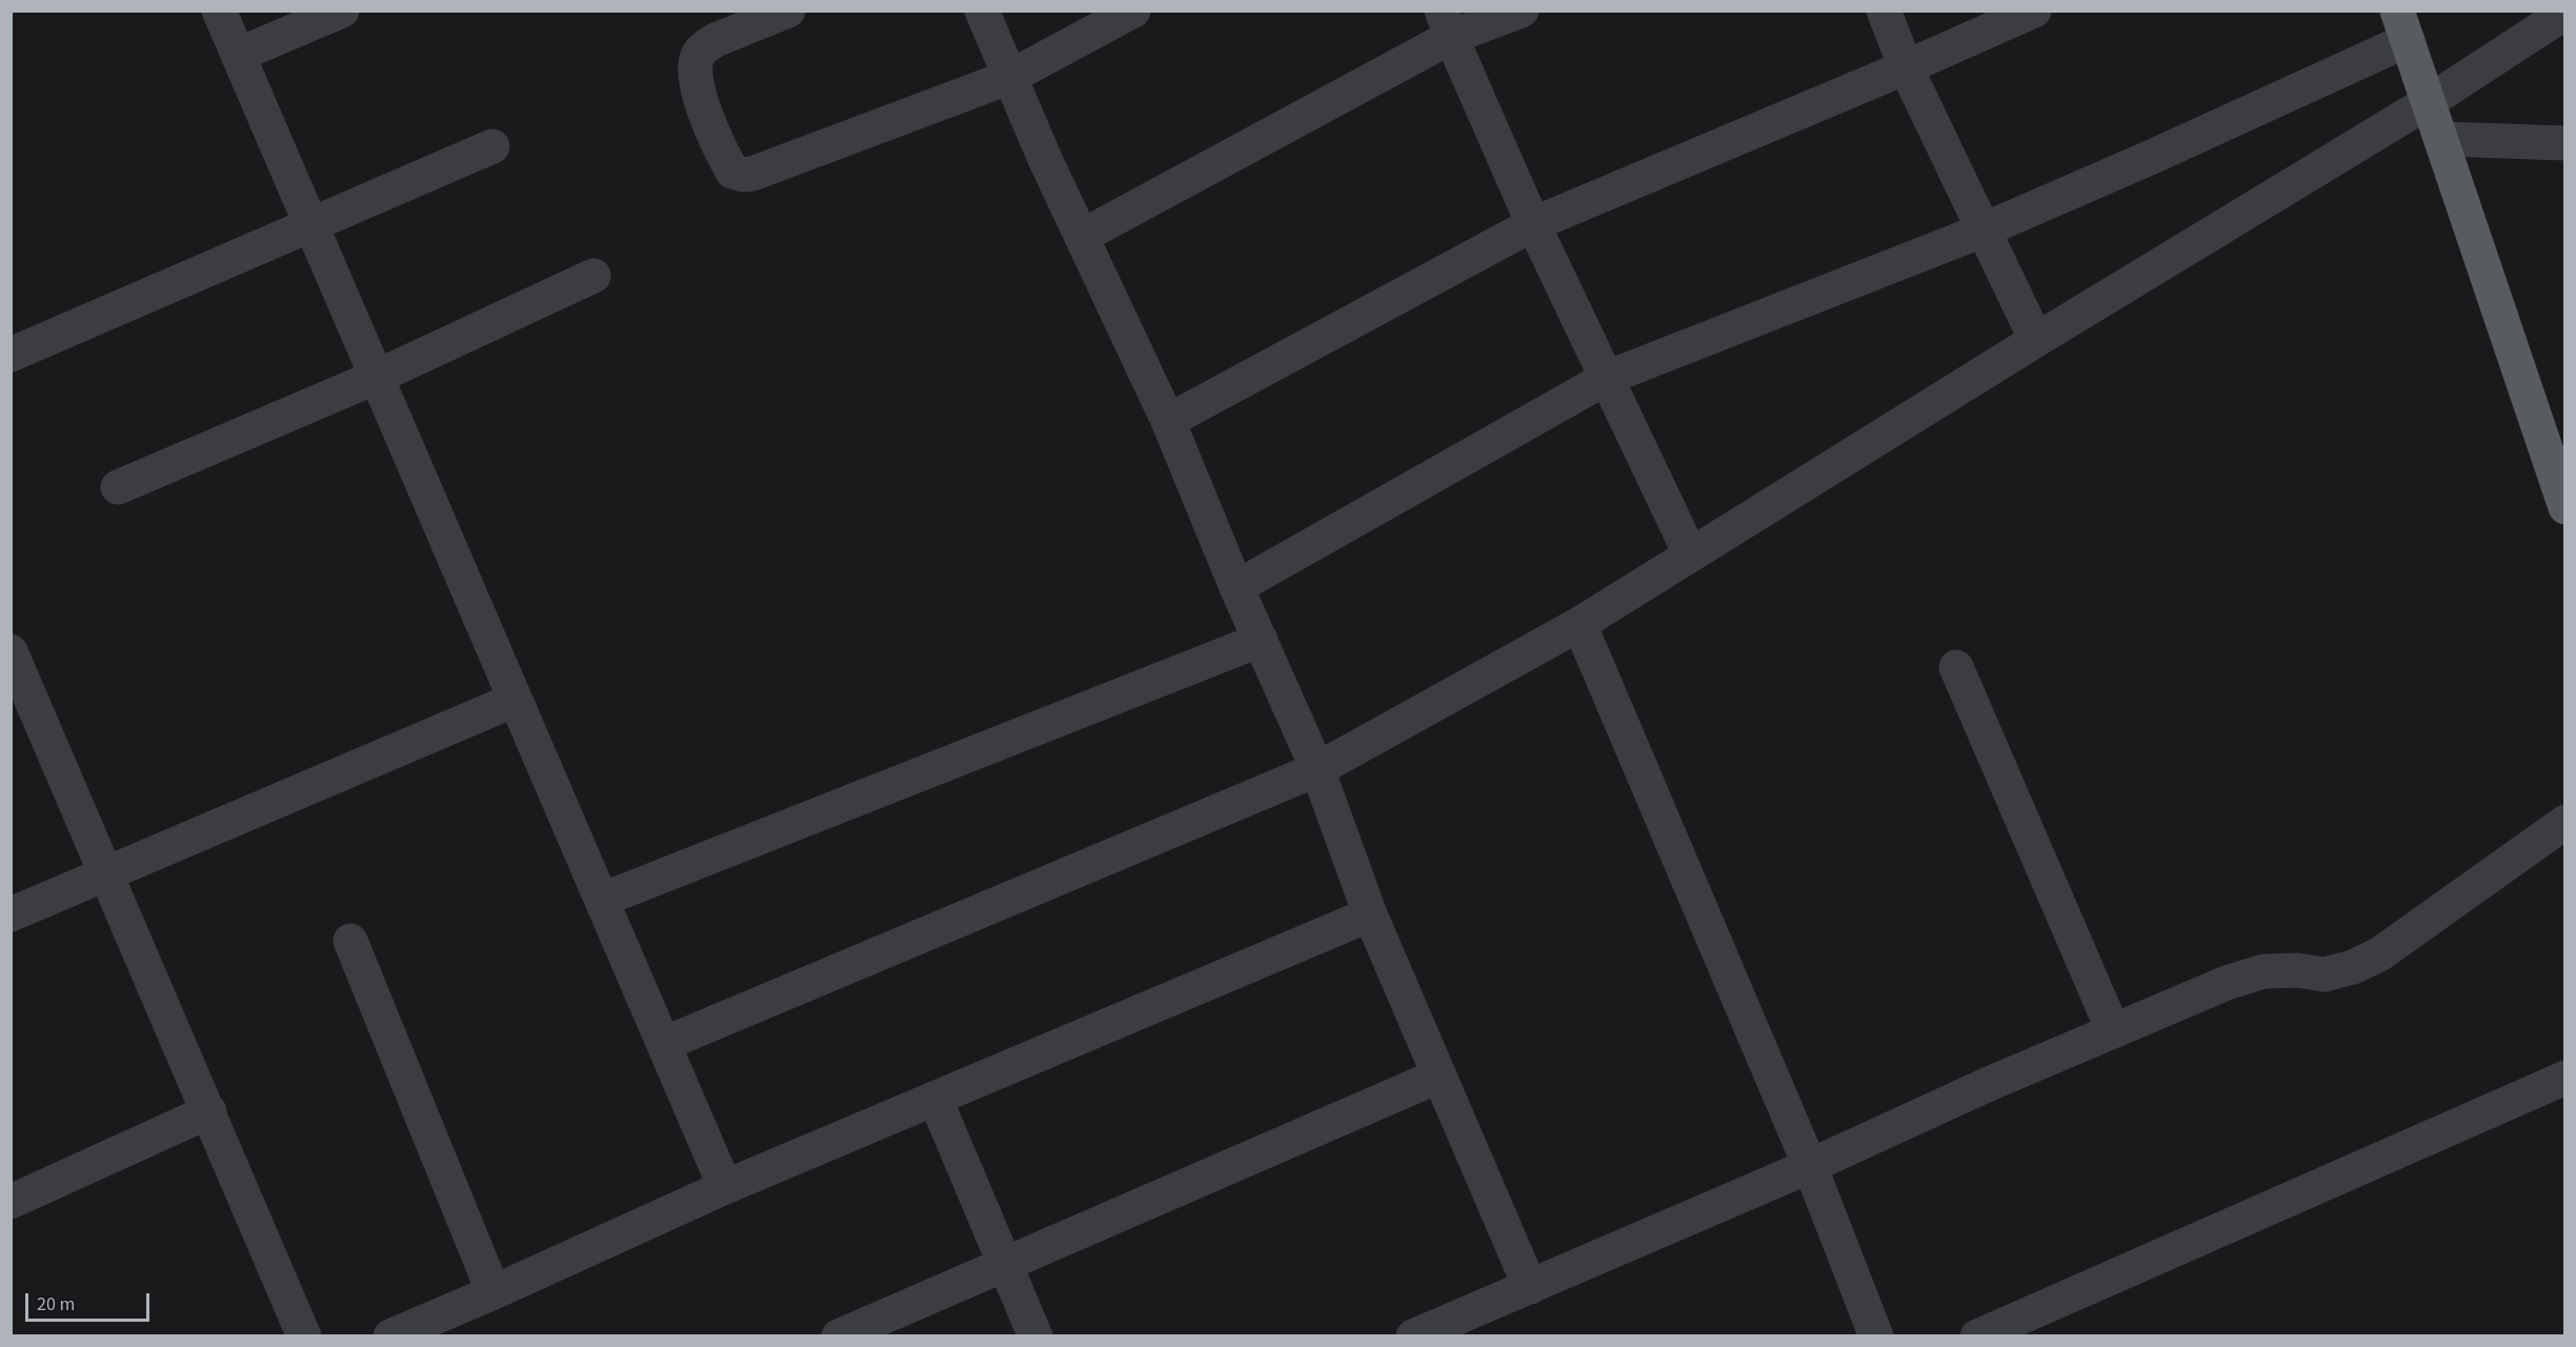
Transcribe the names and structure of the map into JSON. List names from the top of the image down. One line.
{"scale_bar":"20 m"}
